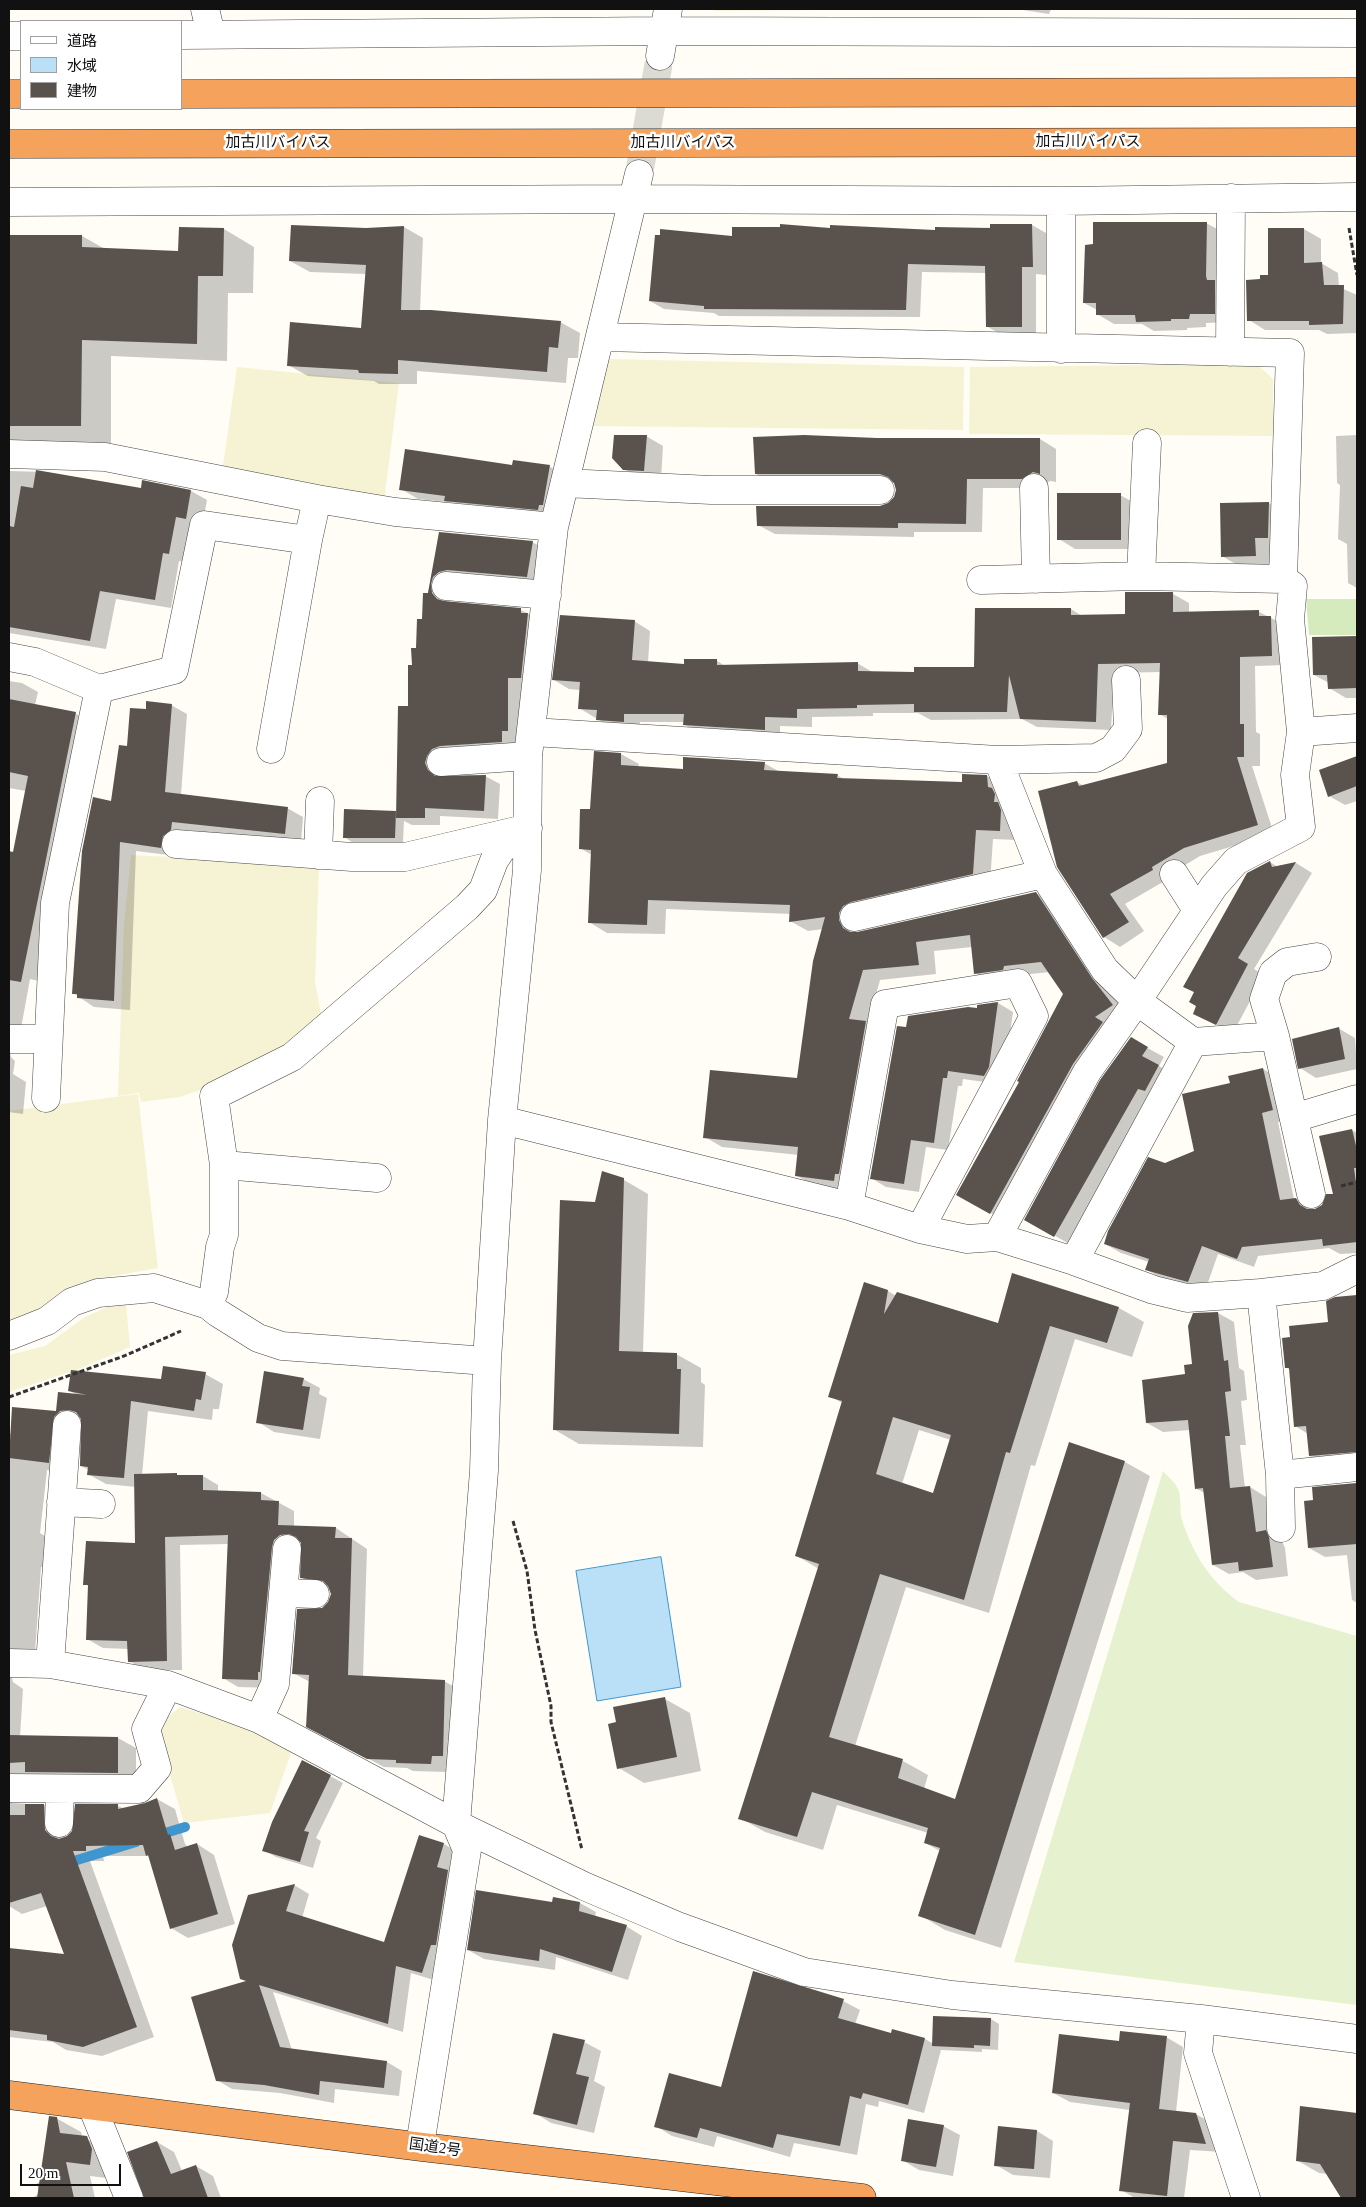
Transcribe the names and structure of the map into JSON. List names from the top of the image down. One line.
{"streets":{"highway":["加古川バイパス","国道2号"]},"legend":["道路","水域","建物"],"scale_bar":"20 m"}
